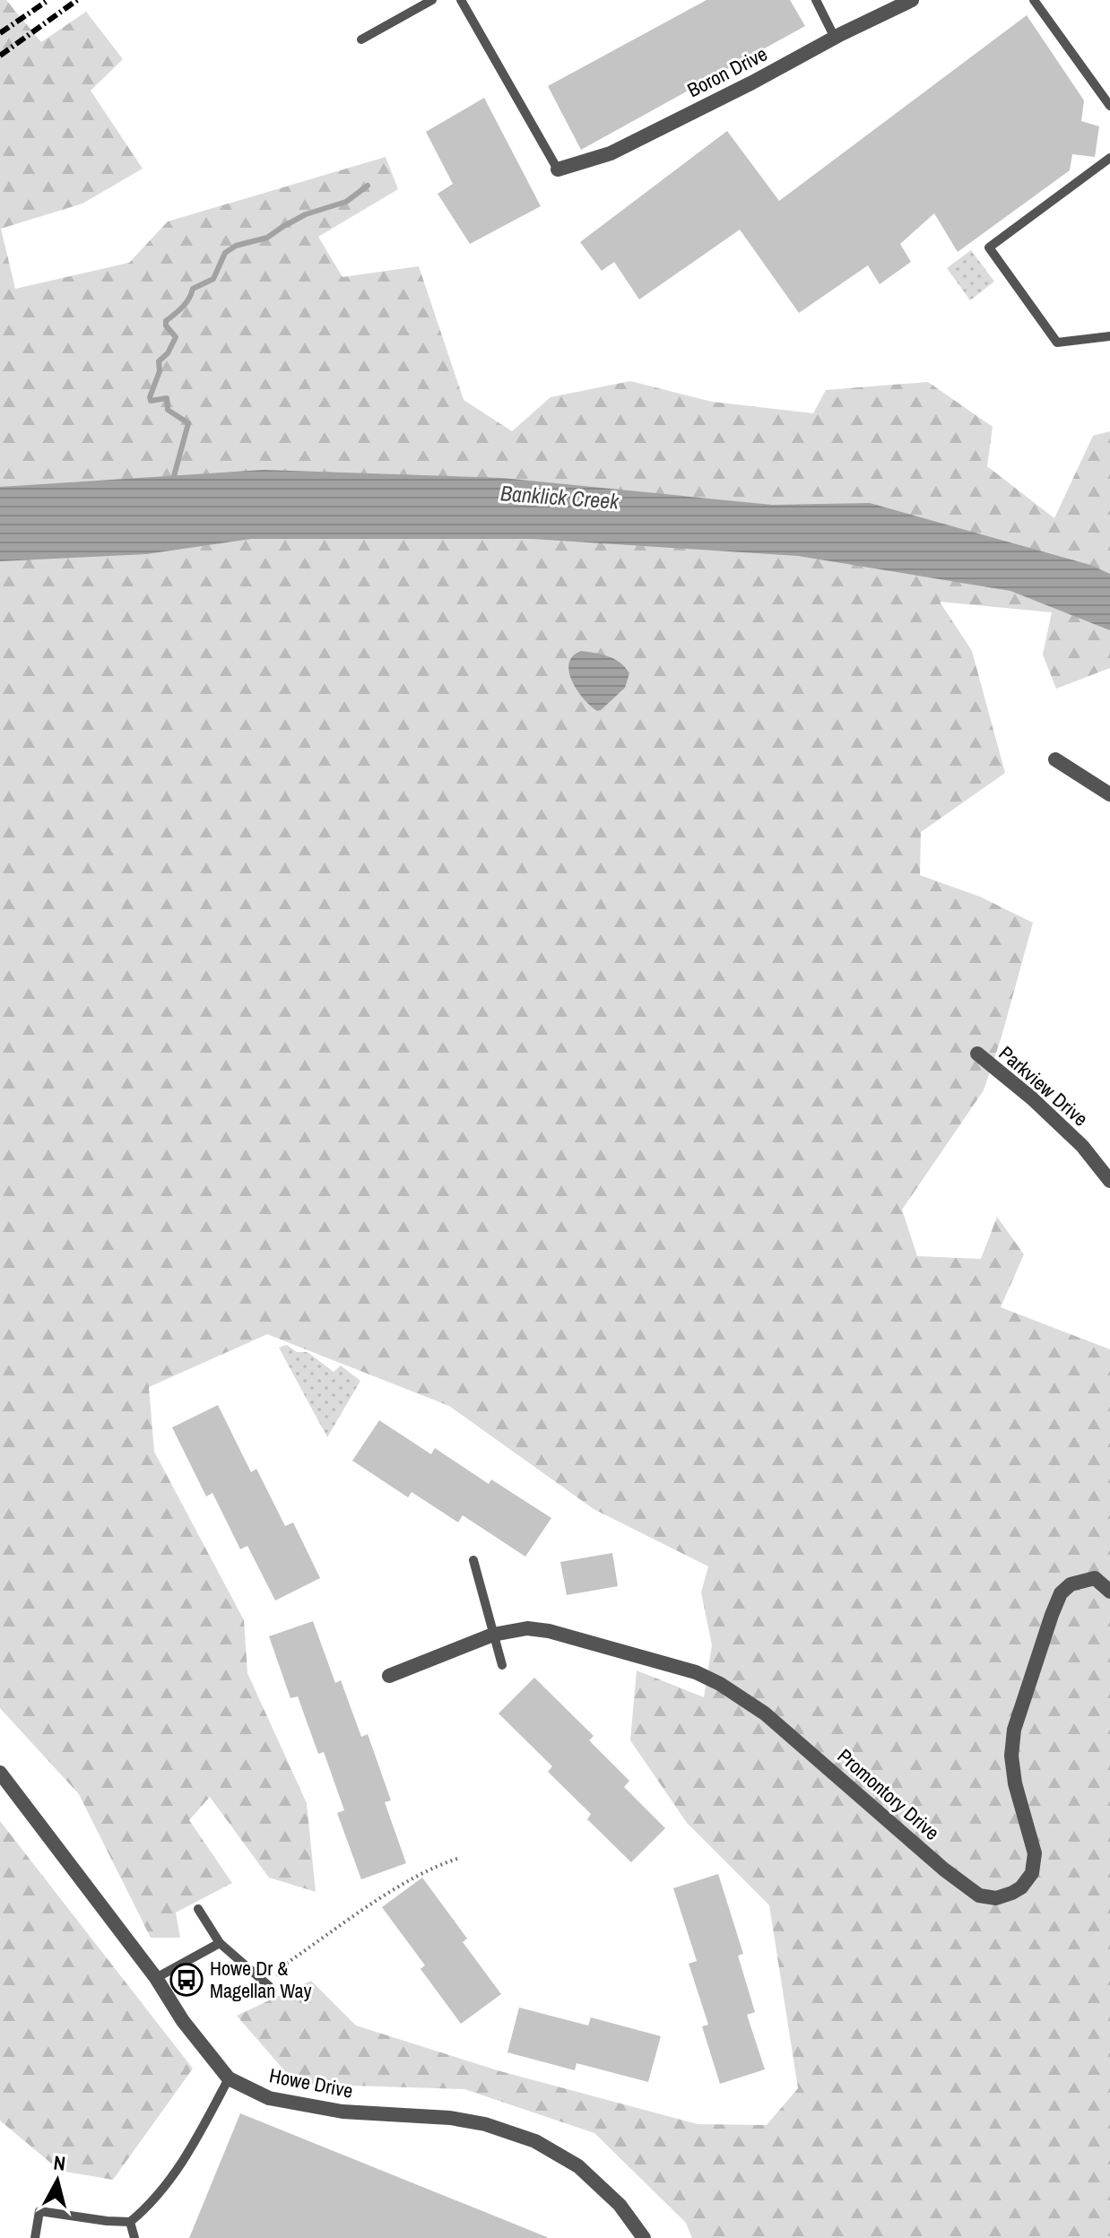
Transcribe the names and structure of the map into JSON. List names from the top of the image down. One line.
{"streets":{"street":["Boron Drive","Parkview Drive","Promontory Drive","Howe Drive"]},"water":["Banklick Creek"],"places":{"bus stop":["Howe Dr & Magellan Way"]},"north":"top"}
